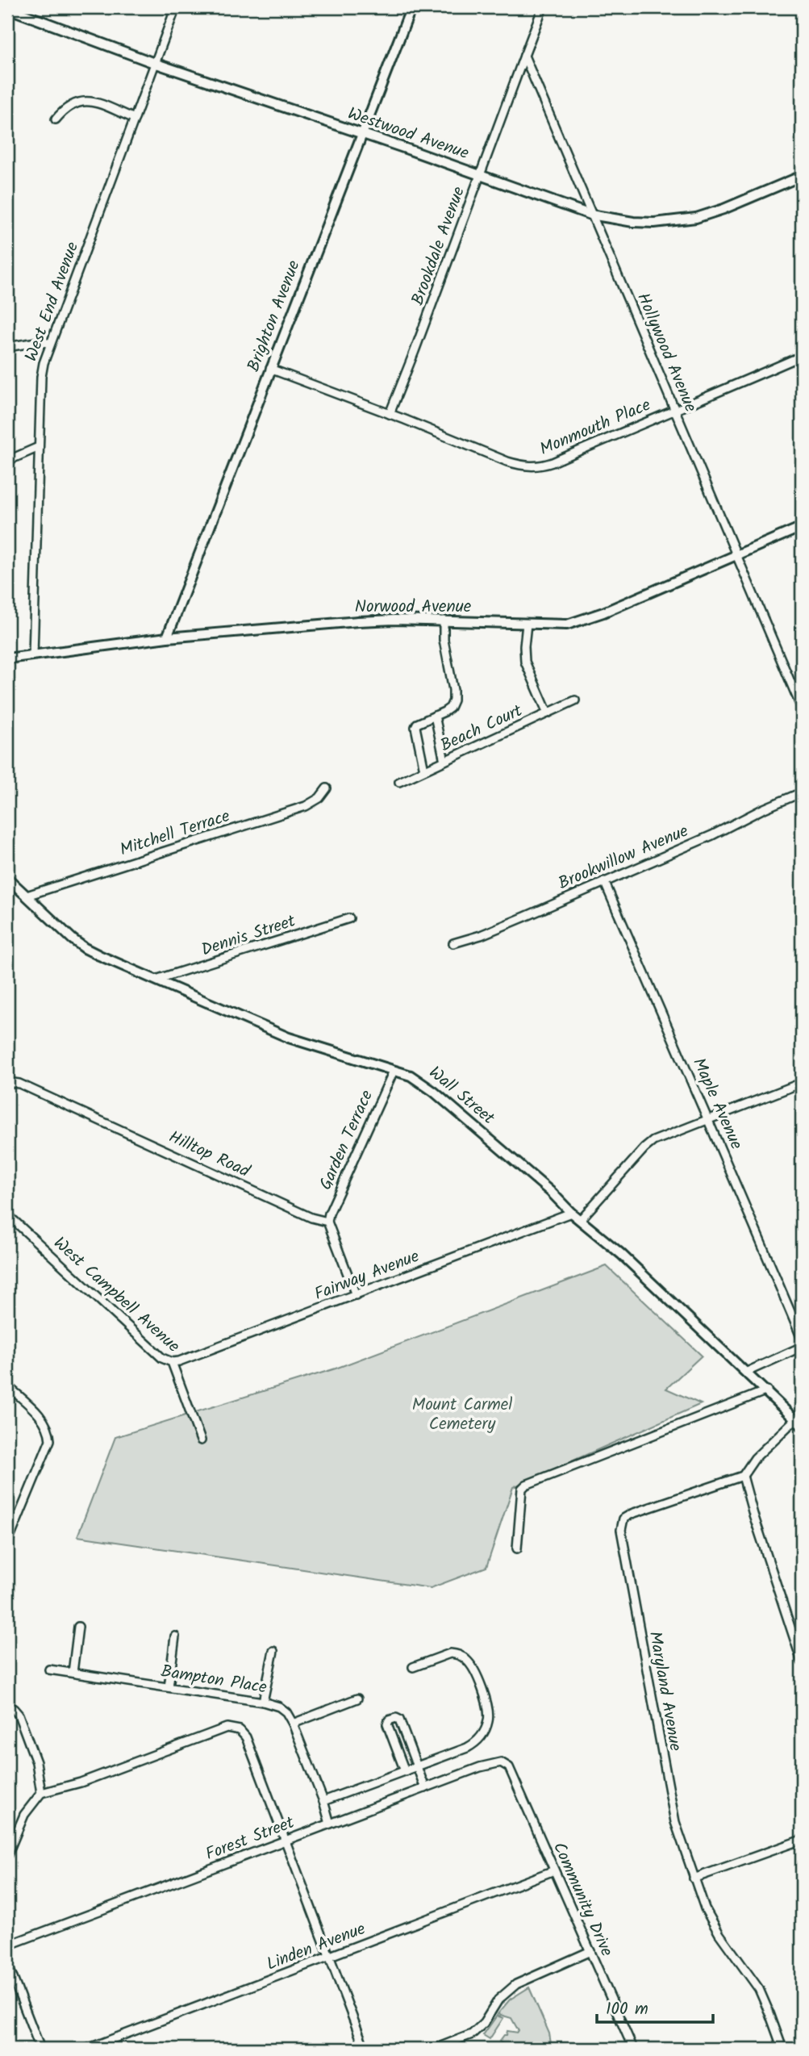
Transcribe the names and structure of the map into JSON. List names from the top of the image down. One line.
{"streets":{"street":["Westwood Avenue","Brookdale Avenue","West End Avenue","Brighton Avenue","Hollywood Avenue","Monmouth Place","Norwood Avenue","Beach Court","Mitchell Terrace","Brookwillow Avenue","Dennis Street","Wall Street","Maple Avenue","Garden Terrace","Hilltop Road","Fairway Avenue","West Campbell Avenue","Bampton Place","Maryland Avenue","Forest Street","Community Drive","Linden Avenue"]},"crossings":[["Westwood Avenue","Brookdale Avenue"],["Westwood Avenue","West End Avenue"],["Westwood Avenue","Brighton Avenue"],["Westwood Avenue","Hollywood Avenue"],["Brookdale Avenue","Hollywood Avenue"],["Brookdale Avenue","Monmouth Place"],["West End Avenue","Norwood Avenue"],["Brighton Avenue","Monmouth Place"],["Brighton Avenue","Norwood Avenue"],["Hollywood Avenue","Monmouth Place"],["Hollywood Avenue","Norwood Avenue"],["Mitchell Terrace","Wall Street"],["Brookwillow Avenue","Maple Avenue"],["Dennis Street","Wall Street"],["Wall Street","Garden Terrace"],["Wall Street","Fairway Avenue"],["Garden Terrace","Hilltop Road"],["Fairway Avenue","West Campbell Avenue"],["Bampton Place","Forest Street"],["Forest Street","Community Drive"],["Community Drive","Linden Avenue"]],"parks":["Mount Carmel Cemetery"],"scale_bar":"100 m"}
